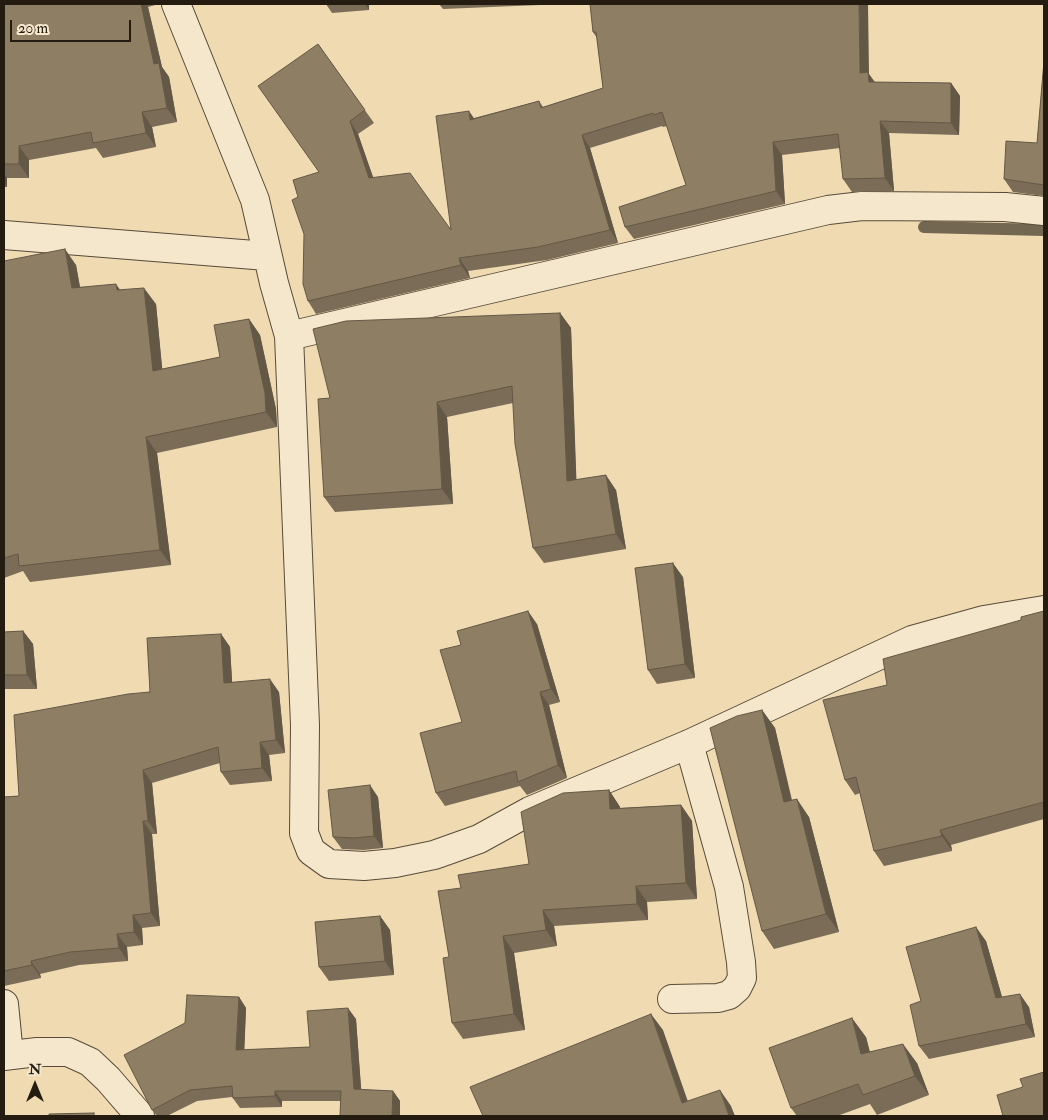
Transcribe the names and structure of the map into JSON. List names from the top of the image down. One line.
{"scale_bar":"20 m","north":"top"}
